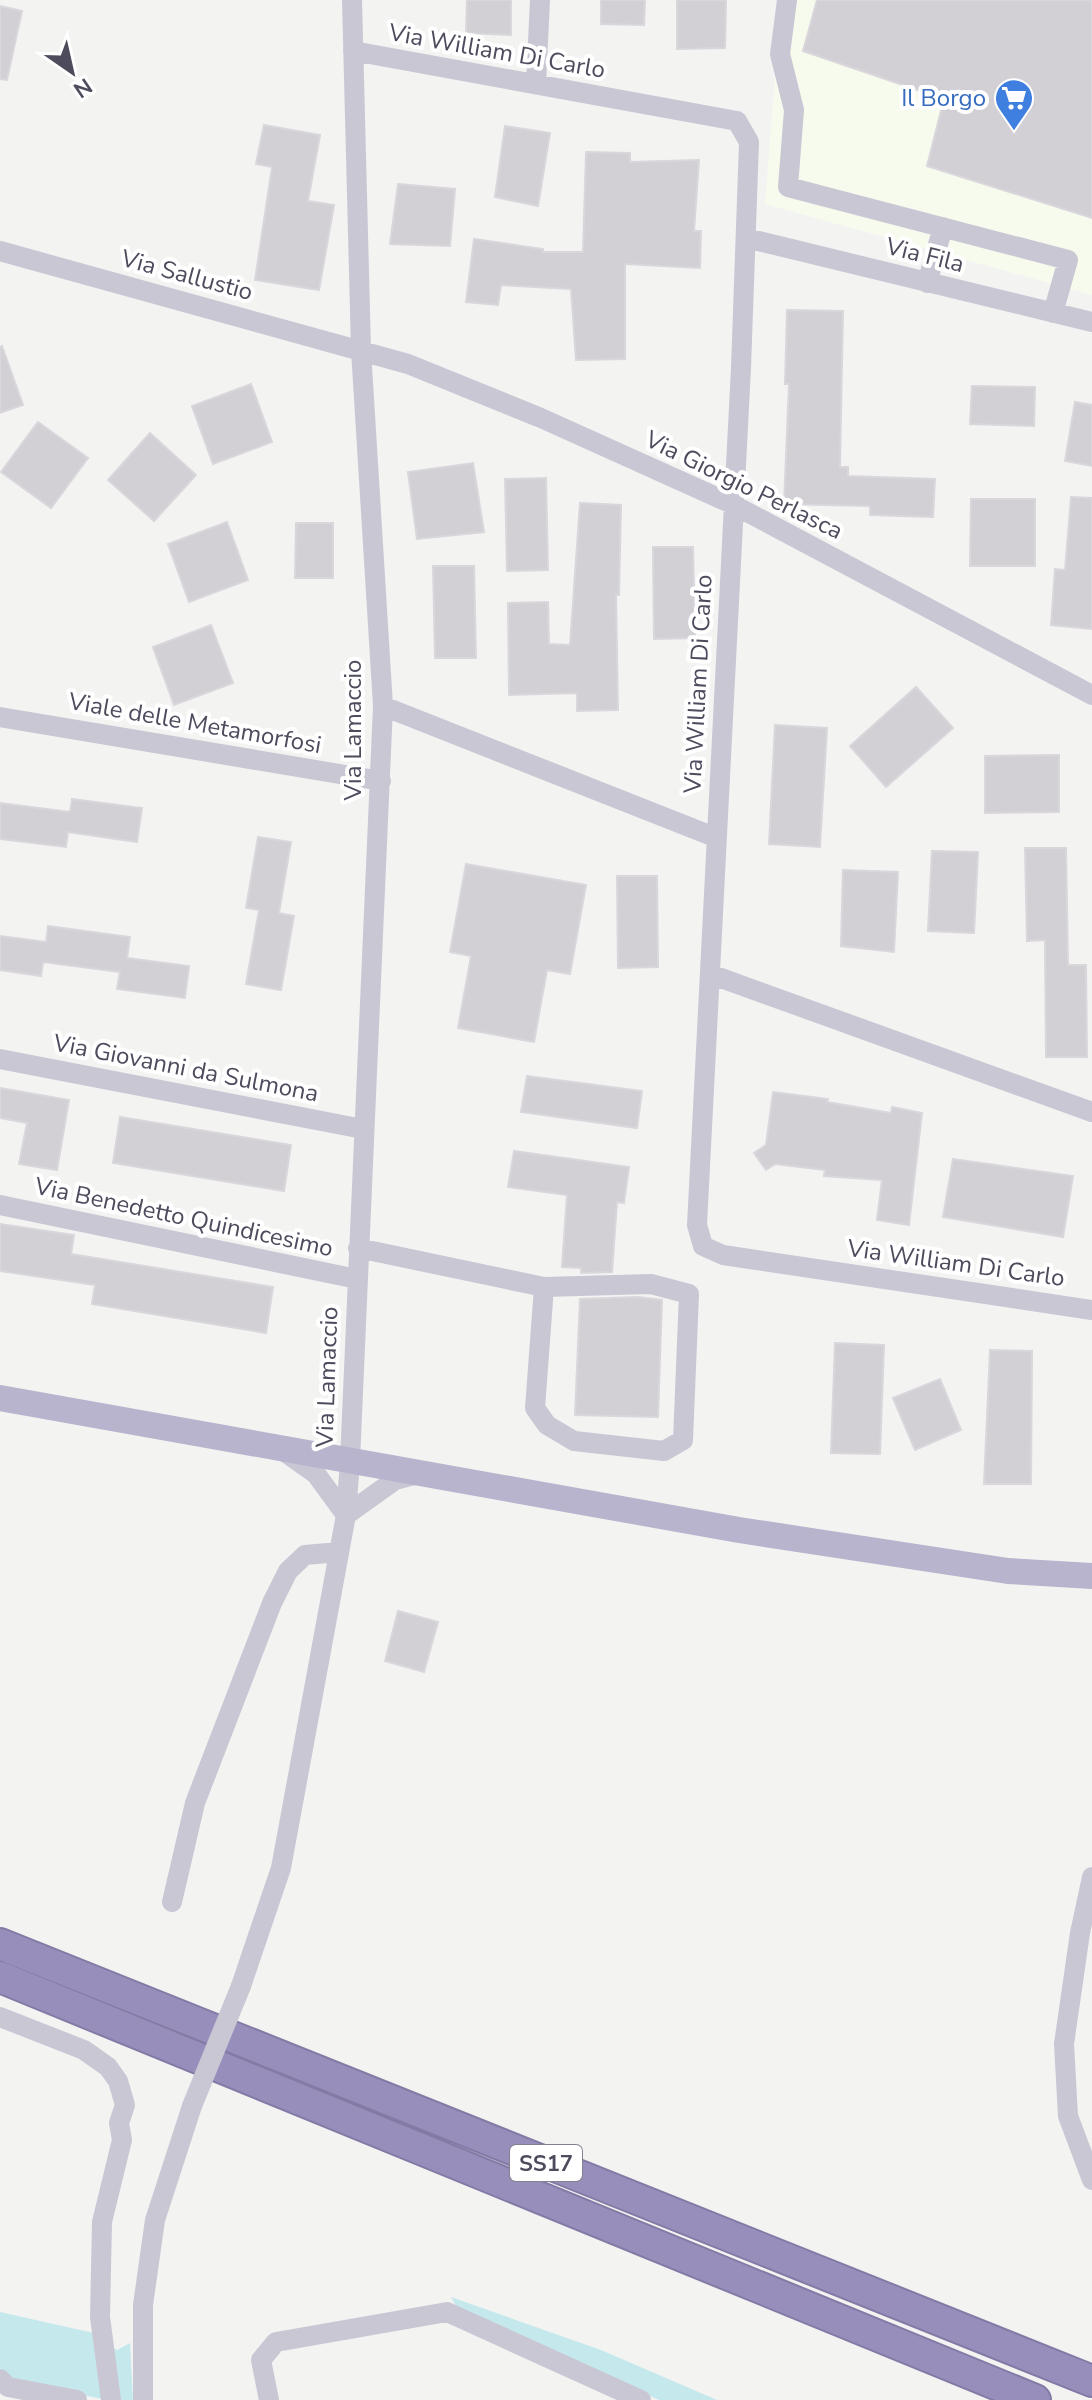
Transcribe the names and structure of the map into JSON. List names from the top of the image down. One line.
{"streets":{"highway":["SS17"],"street":["Via William Di Carlo","Via Fila","Via Sallustio","Via Giorgio Perlasca","Viale delle Metamorfosi","Via Lamaccio","Via Giovanni da Sulmona","Via Benedetto Quindicesimo"]},"crossings":[["Via William Di Carlo","Via Fila"],["Via William Di Carlo","Via Giorgio Perlasca"],["Via William Di Carlo","Via Lamaccio"],["Via Sallustio","Via Giorgio Perlasca"],["Via Sallustio","Via Lamaccio"],["Via Giorgio Perlasca","Via Lamaccio"],["Viale delle Metamorfosi","Via Lamaccio"],["Via Lamaccio","Via Giovanni da Sulmona"],["Via Lamaccio","Via Benedetto Quindicesimo"]],"places":{"supermarket":["Il Borgo"]},"north":"bottom right"}
